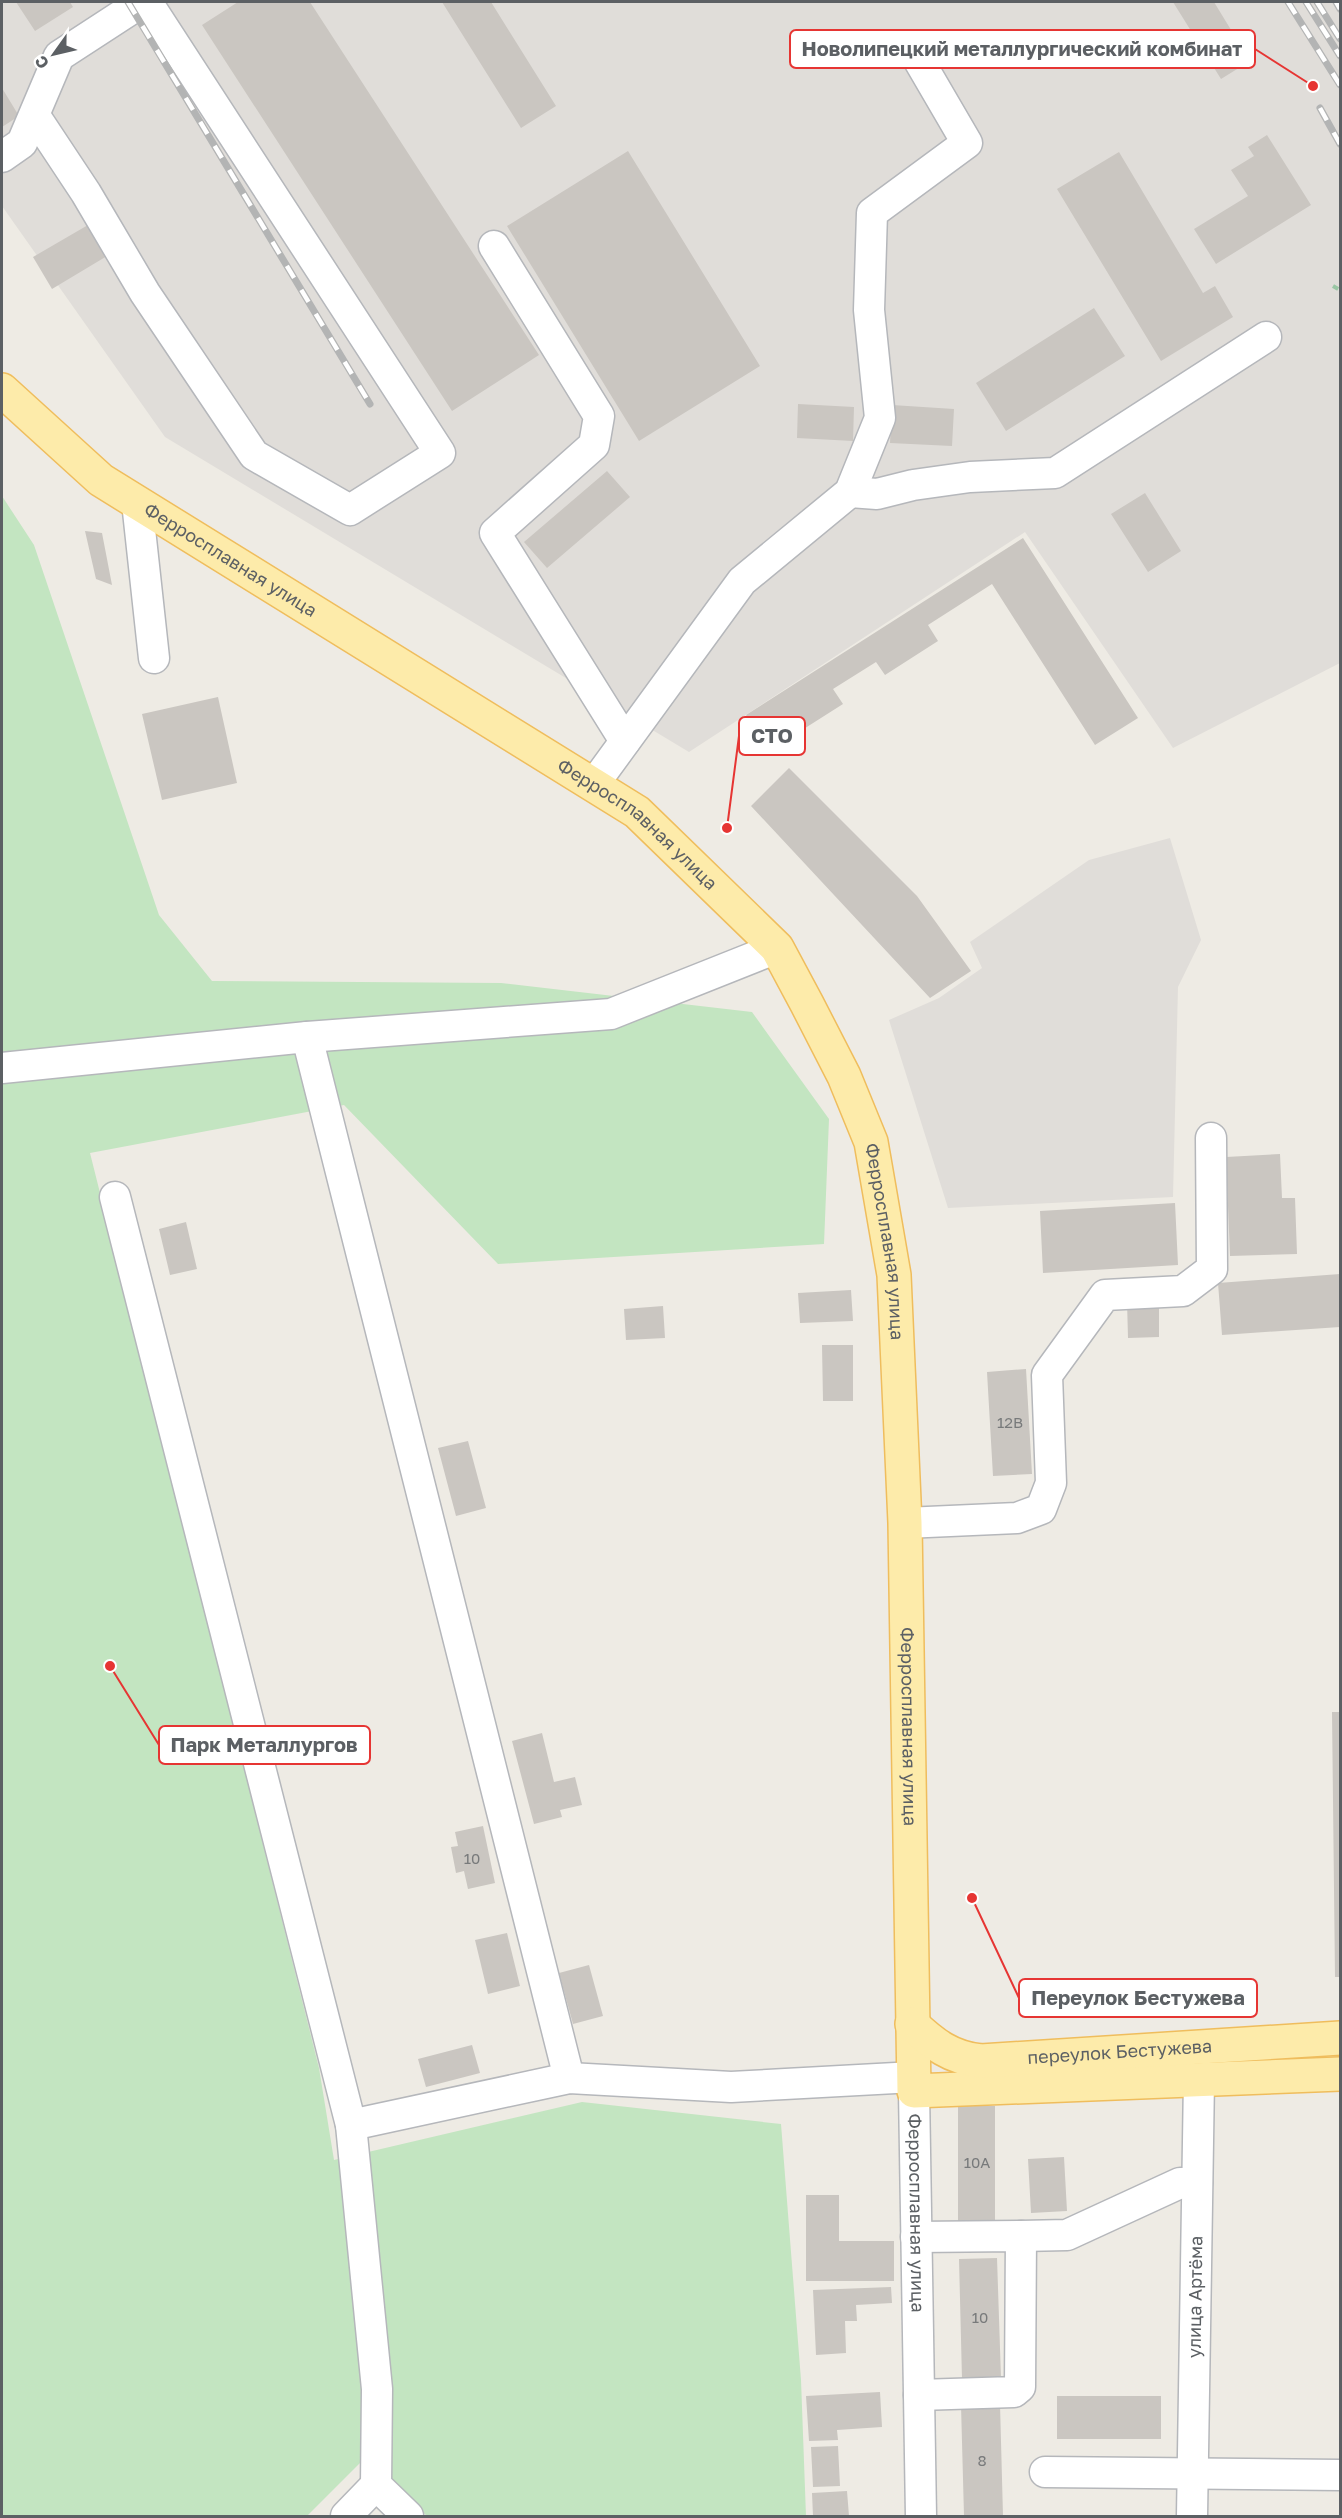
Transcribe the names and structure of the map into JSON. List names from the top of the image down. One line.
{"streets":{"main road":["Ферросплавная улица","переулок Бестужева"],"street":["улица Артёма"]},"crossings":[["Ферросплавная улица","переулок Бестужева"],["переулок Бестужева","улица Артёма"]],"places":["Новолипецкий металлургический комбинат","СТО","Парк Металлургов","Переулок Бестужева"],"house_numbers":["12В","10","10А","10","8"],"north":"bottom left"}
